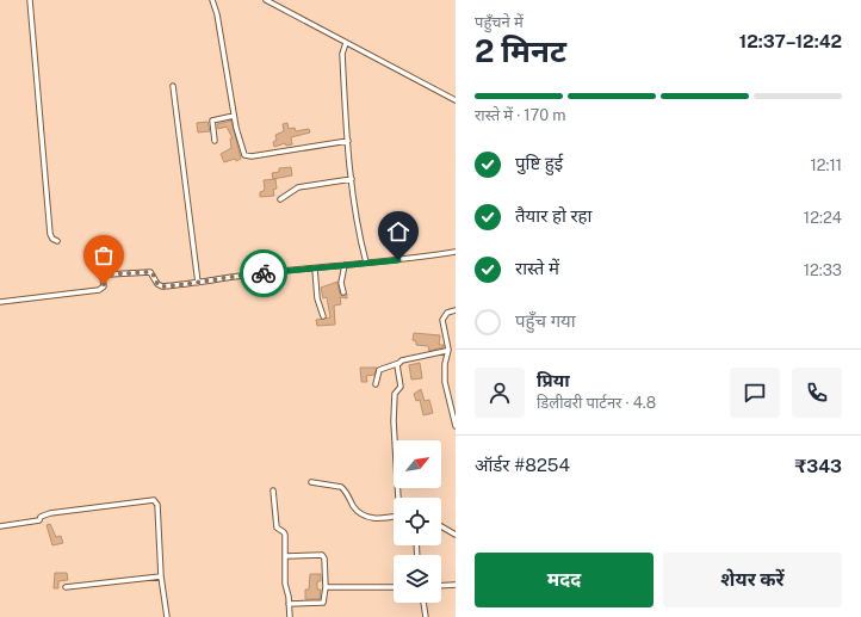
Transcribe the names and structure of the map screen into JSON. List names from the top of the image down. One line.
{"north":"top right","page":{"heading":["2 मिनट","पहुँचने में","12:37–12:42"],"panel":["प्रिया","डिलीवरी पार्टनर · 4.8","ऑर्डर #8254","₹343"],"bar":"रास्ते में · 170 m","list":[["पुष्टि हुई","12:11"],["तैयार हो रहा","12:24"],["रास्ते में","12:33"],"पहुँच गया"],"buttons":["मदद","शेयर करें"]}}
